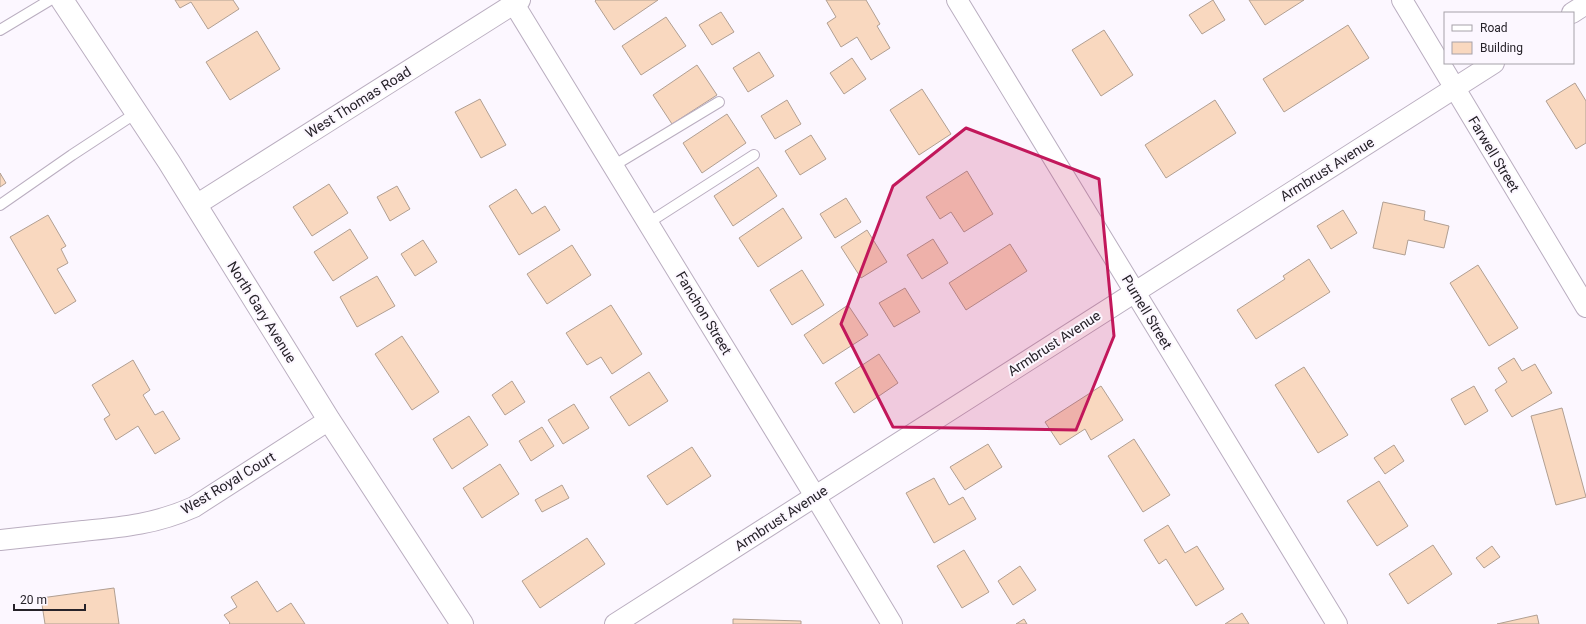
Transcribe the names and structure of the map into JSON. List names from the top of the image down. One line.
{"streets":{"street":["West Thomas Road","Farwell Street","Armbrust Avenue","North Gary Avenue","Purnell Street","Fanchon Street","West Royal Court"]},"crossings":[["West Thomas Road","North Gary Avenue"],["West Thomas Road","Fanchon Street"],["Farwell Street","Armbrust Avenue"],["Armbrust Avenue","Purnell Street"],["Armbrust Avenue","Fanchon Street"],["North Gary Avenue","West Royal Court"]],"legend":["Road","Building"],"scale_bar":"20 m"}
